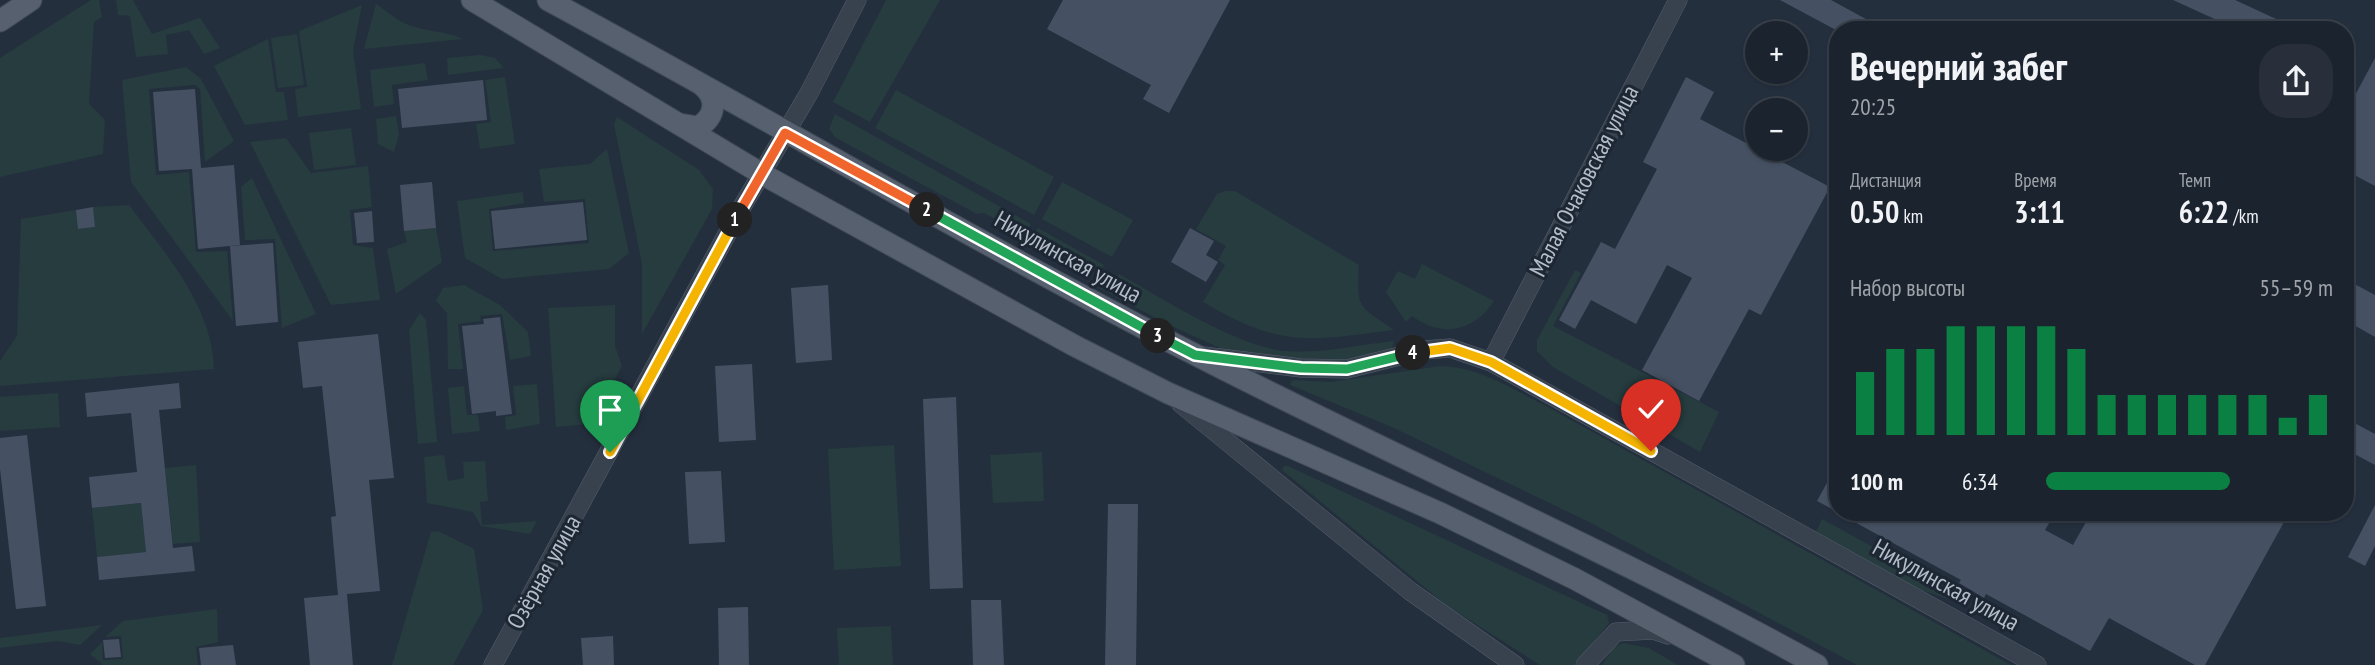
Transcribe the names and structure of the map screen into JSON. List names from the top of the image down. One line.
{"streets":{"main road":["Никулинская улица"],"street":["Малая Очаковская улица","Озёрная улица"]},"crossings":[["Малая Очаковская улица","Никулинская улица"],["Никулинская улица","Озёрная улица"]],"page":{"map_buttons":["+","−"],"heading":["Вечерний забег","20:25"],"stats":[["Дистанция","0.50 km"],["Время","3:11"],["Темп","6:22 /km"]],"pins":["2","1","3","4"],"chart":["Набор высоты","55–59 m"],"list":[{"name":"100 m","note":"6:34"}]}}
